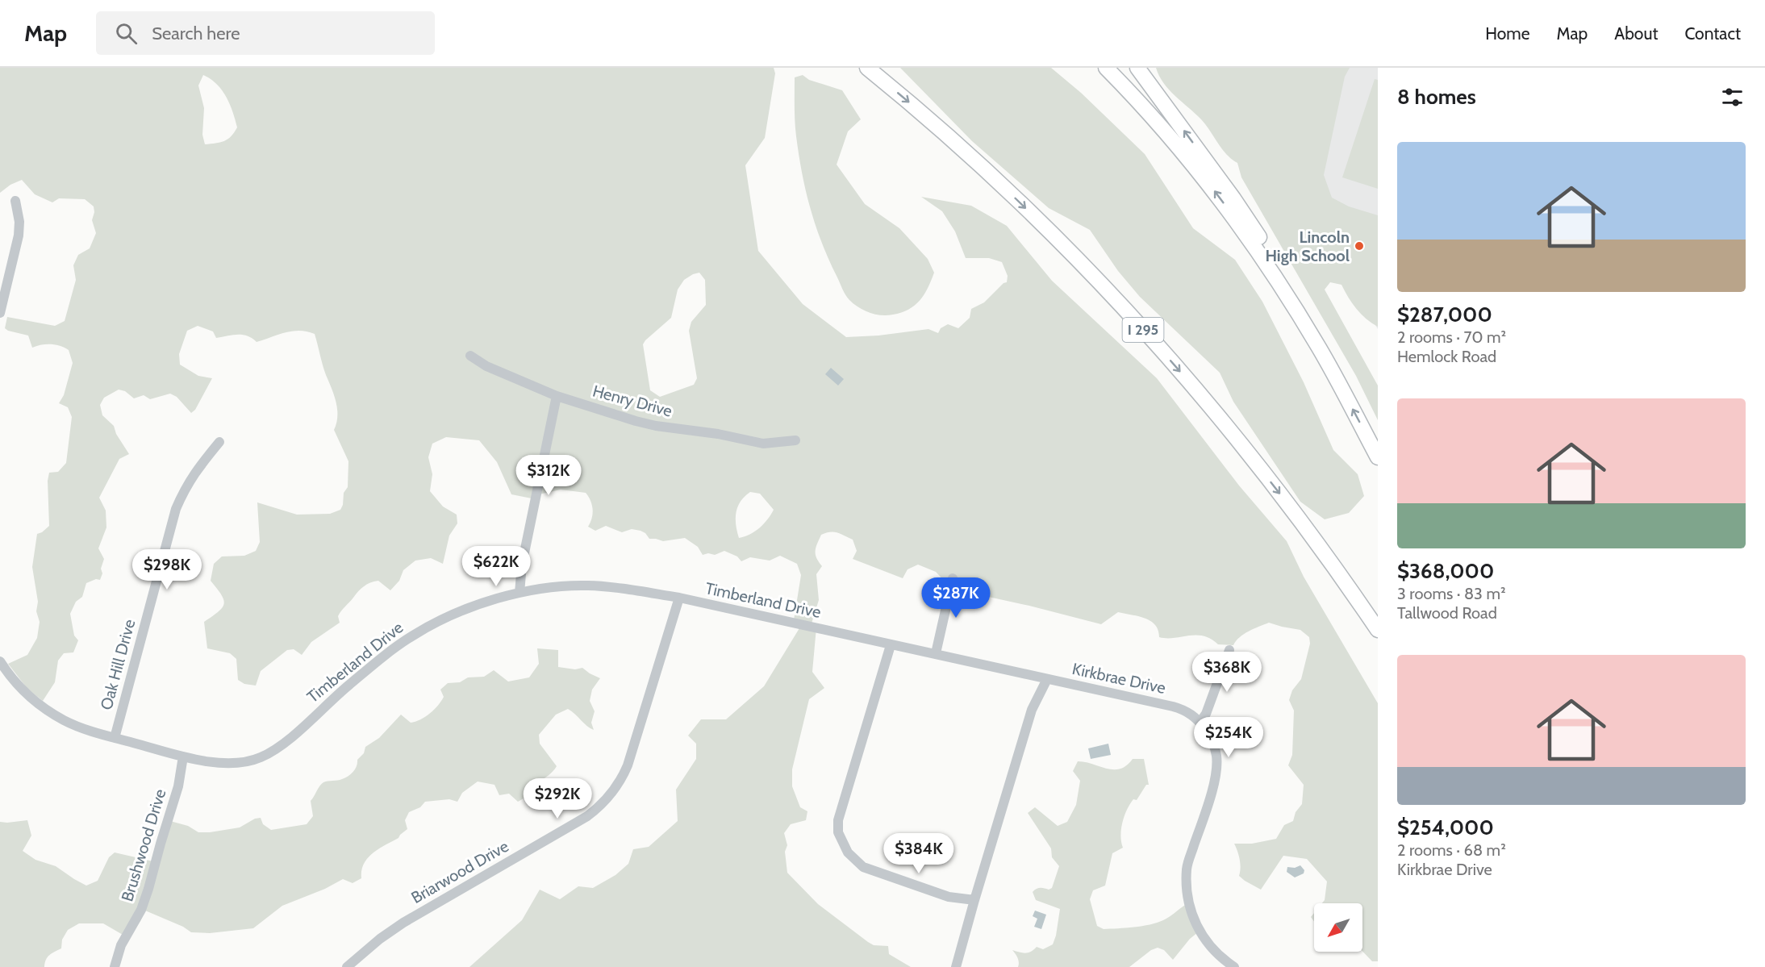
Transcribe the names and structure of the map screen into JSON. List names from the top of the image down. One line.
{"streets":{"highway":["I 295"],"street":["Henry Drive","Timberland Drive","Oak Hill Drive","Kirkbrae Drive","Brushwood Drive","Briarwood Drive"]},"crossings":[["Timberland Drive","Oak Hill Drive"],["Timberland Drive","Kirkbrae Drive"],["Timberland Drive","Brushwood Drive"],["Timberland Drive","Briarwood Drive"]],"places":["Lincoln High School"],"north":"bottom left","page":{"header":"Map","search":"Search here","nav":["Home","Map","About","Contact"],"heading":"8 homes","list":[{"name":"$287,000","note":"2 rooms · 70 m² · Hemlock Road"},{"name":"$368,000","note":"3 rooms · 83 m² · Tallwood Road"},{"name":"$254,000","note":"2 rooms · 68 m² · Kirkbrae Drive"}],"price":["$312K","$622K","$298K","$287K","$368K","$254K","$292K","$384K"]}}
